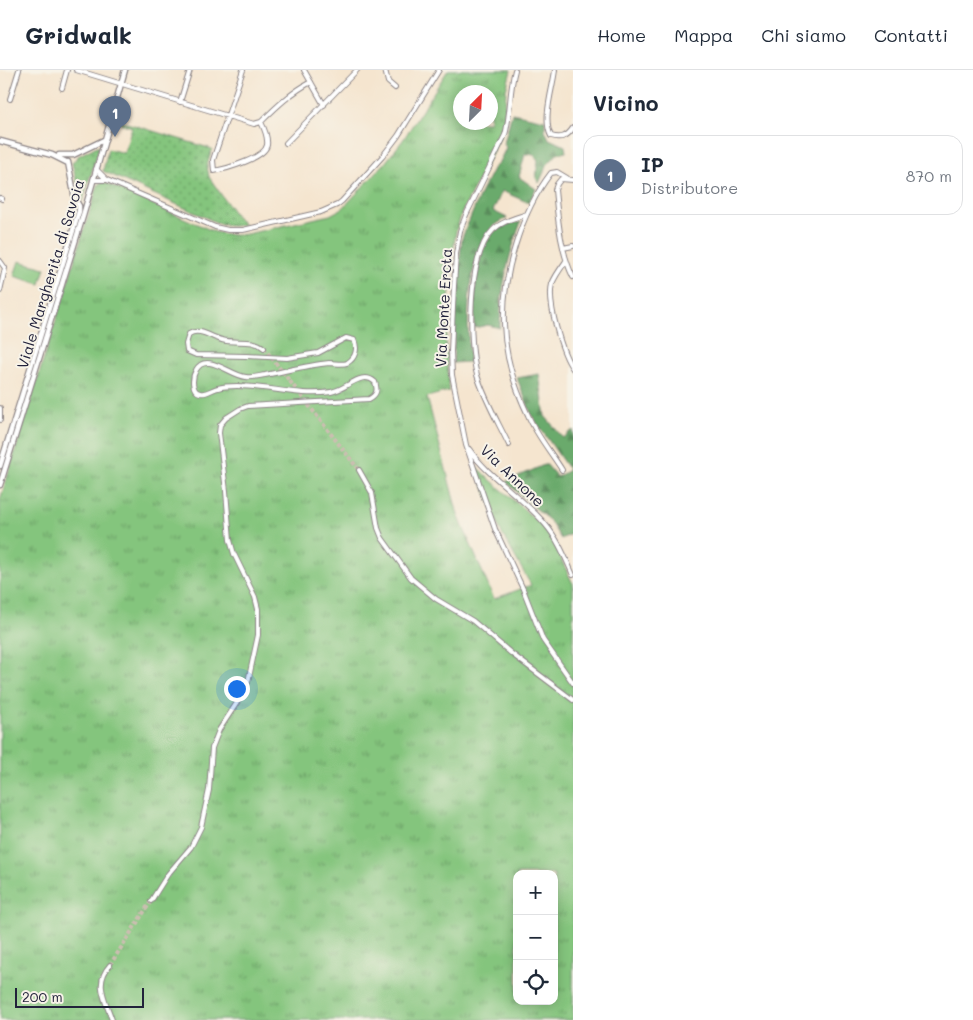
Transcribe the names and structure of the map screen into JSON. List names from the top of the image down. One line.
{"streets":{"street":["Viale Margherita di Savoia","Via Monte Ercta","Via Annone"]},"crossings":[["Via Monte Ercta","Via Annone"]],"scale_bar":"200 m","north":"top right","page":{"header":"Gridwalk","nav":["Home","Mappa","Chi siamo","Contatti"],"heading":"Vicino","pins":"1","list":[{"mark":"1","name":"IP","note":"Distributore","value":"870 m"}],"map_buttons":["+","−"],"scale":"200 m"}}
